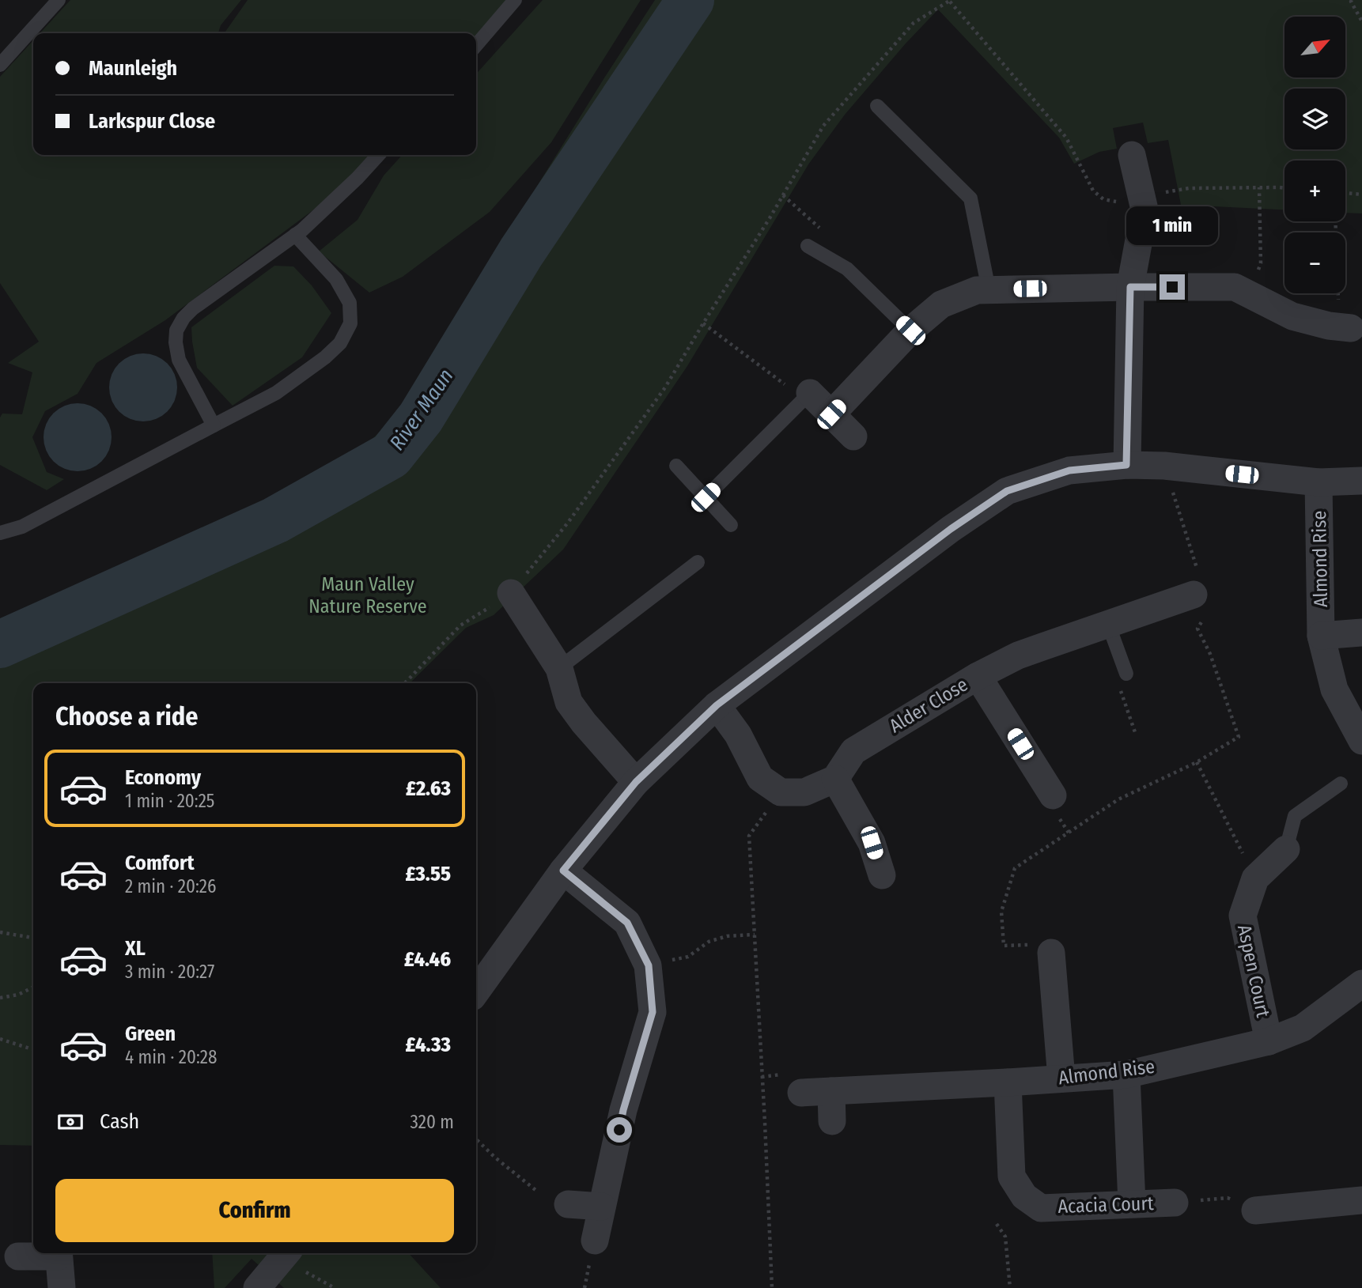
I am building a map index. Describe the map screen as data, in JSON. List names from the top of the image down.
{
  "streets": {
    "street": [
      "Almond Rise",
      "Alder Close",
      "Aspen Court",
      "Acacia Court"
    ]
  },
  "crossings": [
    ["Almond Rise", "Aspen Court"],
    ["Almond Rise", "Acacia Court"]
  ],
  "water": ["River Maun"],
  "parks": ["Maun Valley Nature Reserve"],
  "north": "top right",
  "page": {
    "map_buttons": ["+", "−"],
    "banner": ["Maunleigh", "Larkspur Close"],
    "bubble": "1 min",
    "heading": "Choose a ride",
    "list": [
      {
        "name": "Economy",
        "note": "1 min · 20:25",
        "value": "£2.63"
      },
      {
        "name": "Comfort",
        "note": "2 min · 20:26",
        "value": "£3.55"
      },
      {
        "name": "XL",
        "note": "3 min · 20:27",
        "value": "£4.46"
      },
      {
        "name": "Green",
        "note": "4 min · 20:28",
        "value": "£4.33"
      }
    ],
    "pay": ["Cash", "320 m"],
    "buttons": "Confirm"
  }
}
